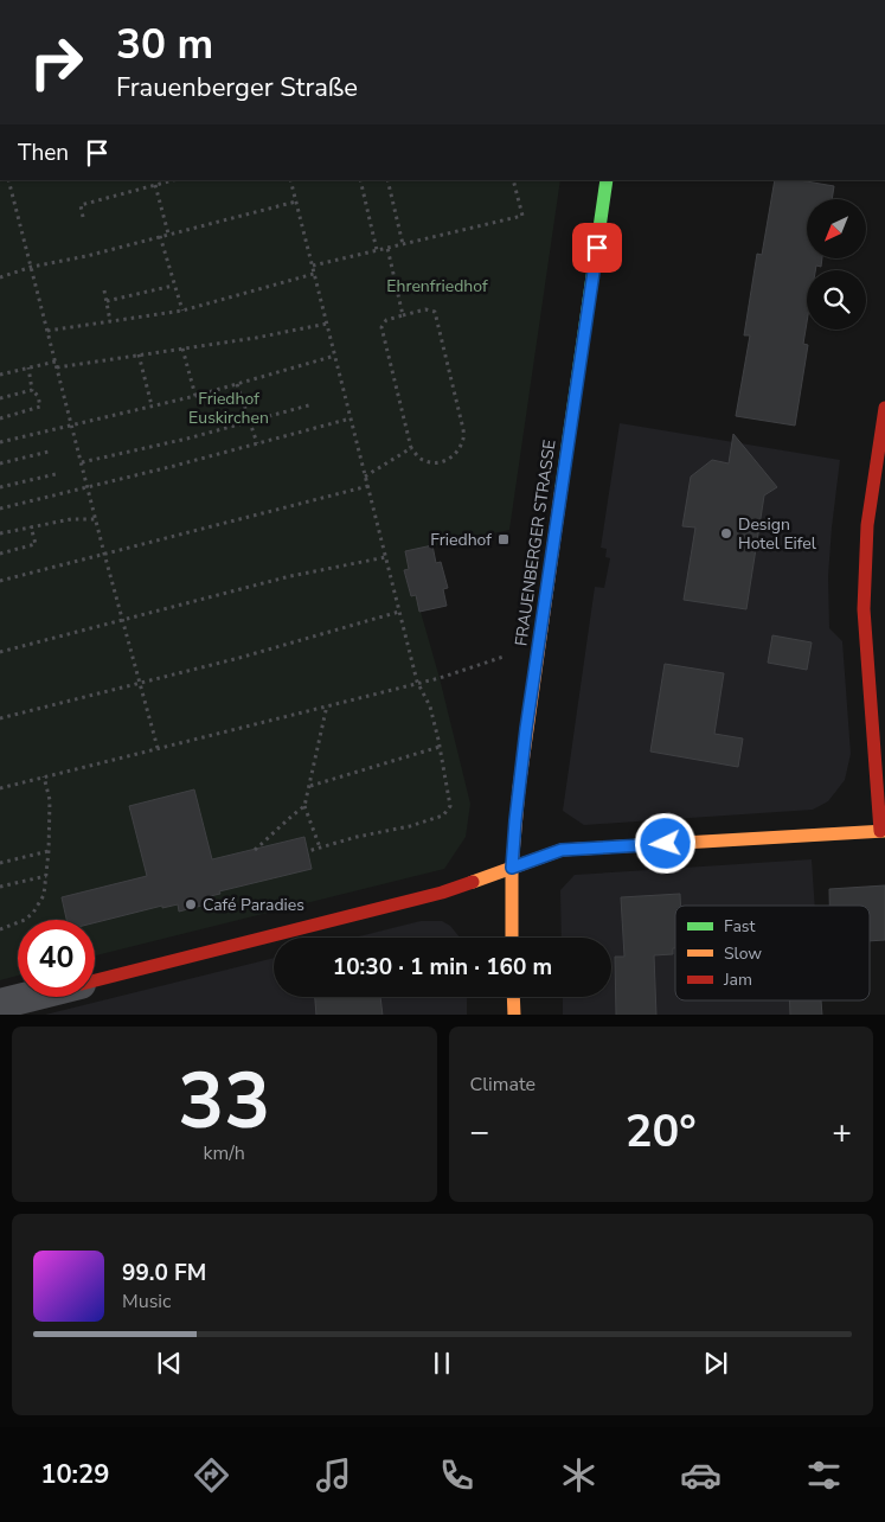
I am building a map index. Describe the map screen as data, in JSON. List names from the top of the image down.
{
  "streets": {
    "street": ["FRAUENBERGER STRASSE"]
  },
  "parks": ["Ehrenfriedhof", "Friedhof Euskirchen"],
  "places": {
    "other": ["Design Hotel Eifel", "Café Paradies"],
    "transit": ["Friedhof"]
  },
  "legend": ["Fast", "Slow", "Jam"],
  "north": "bottom left",
  "page": {
    "turn": ["30 m", "Frauenberger Straße"],
    "then": "Then",
    "limit": "40",
    "trip": "10:30 · 1 min · 160 m",
    "tile": [
      ["33", "km/h"],
      "Climate"
    ],
    "heat": ["−", "20°", "+"],
    "song": ["99.0 FM", "Music"],
    "tabs": "10:29"
  }
}
